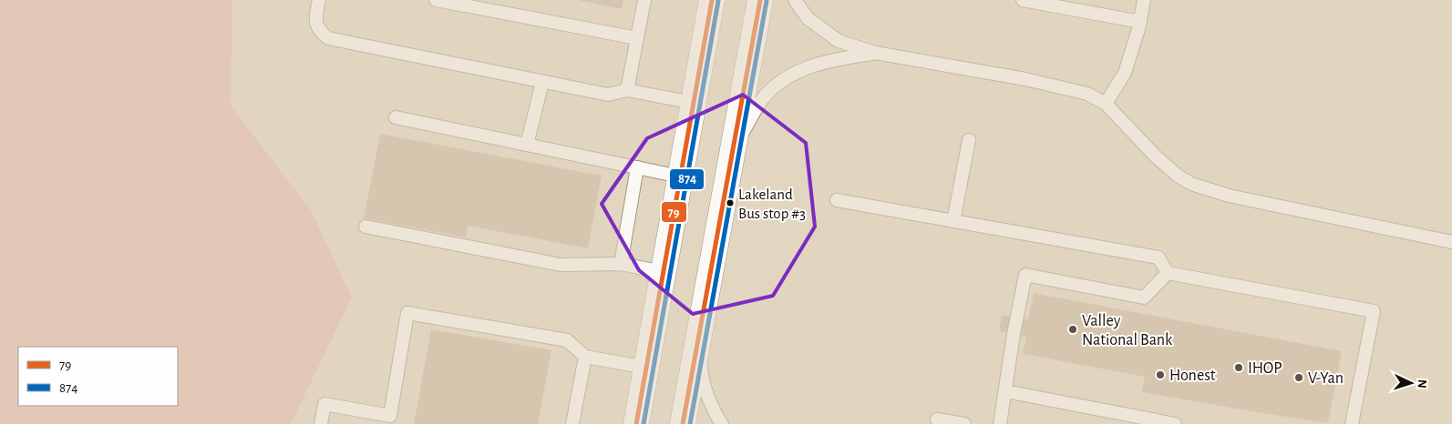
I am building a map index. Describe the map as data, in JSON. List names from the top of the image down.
{
  "places": [
    "Lakeland Bus stop #3",
    "Valley National Bank",
    "IHOP",
    "Honest",
    "V-Yan"
  ],
  "lines": ["transit line 79", "transit line 874"],
  "legend": ["79", "874"],
  "north": "right"
}
